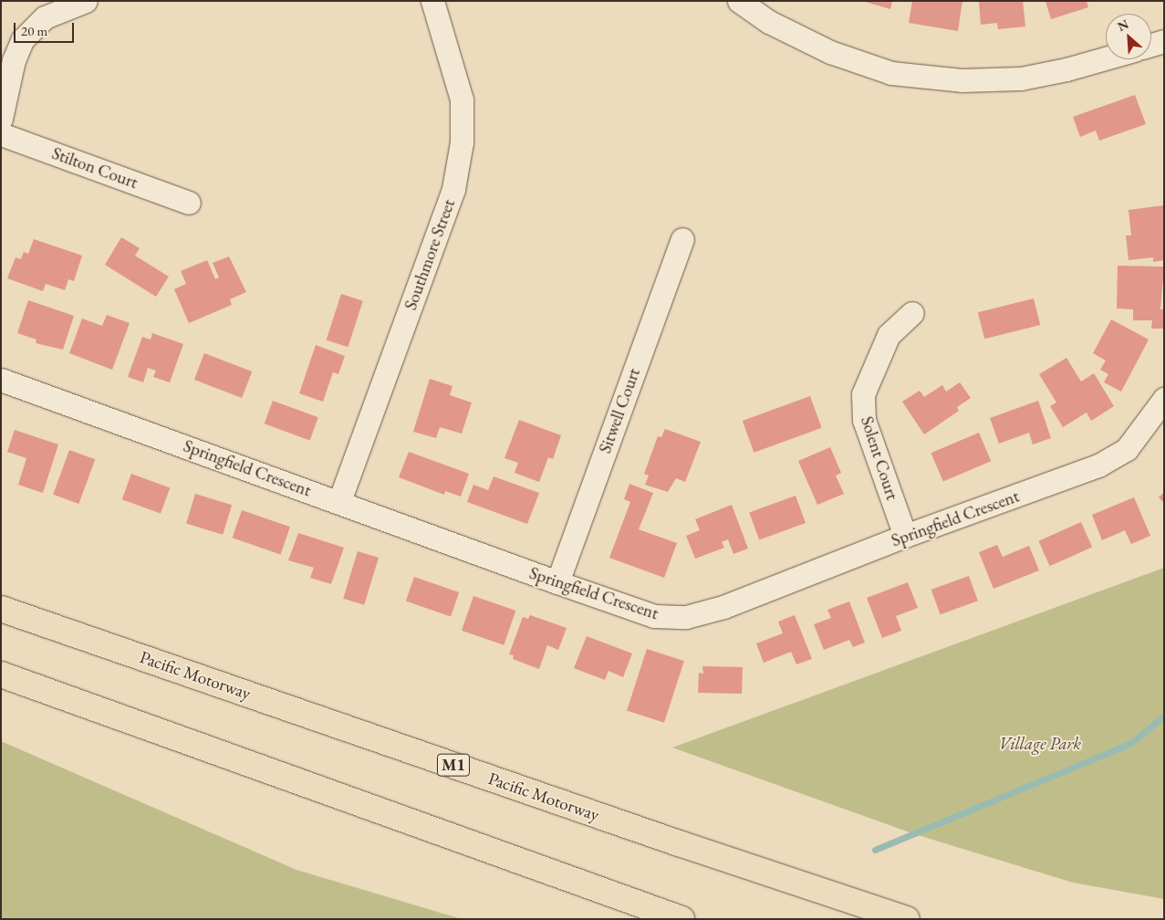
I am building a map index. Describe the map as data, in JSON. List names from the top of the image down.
{
  "streets": {
    "highway": ["Pacific Motorway", "M1"],
    "street": [
      "Stilton Court",
      "Southmore Street",
      "Sitwell Court",
      "Solent Court",
      "Springfield Crescent"
    ]
  },
  "crossings": [
    ["Southmore Street", "Springfield Crescent"],
    ["Sitwell Court", "Springfield Crescent"],
    ["Solent Court", "Springfield Crescent"]
  ],
  "parks": ["Village Park"],
  "scale_bar": "20 m",
  "north": "top left"
}
